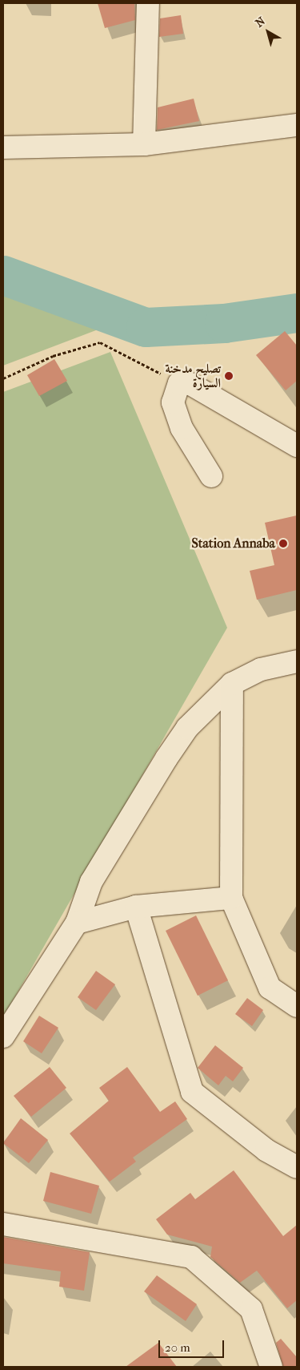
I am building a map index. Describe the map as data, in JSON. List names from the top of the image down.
{
  "places": ["تصليح مدخنة السيارة", "Station Annaba"],
  "scale_bar": "20 m",
  "north": "top left"
}
